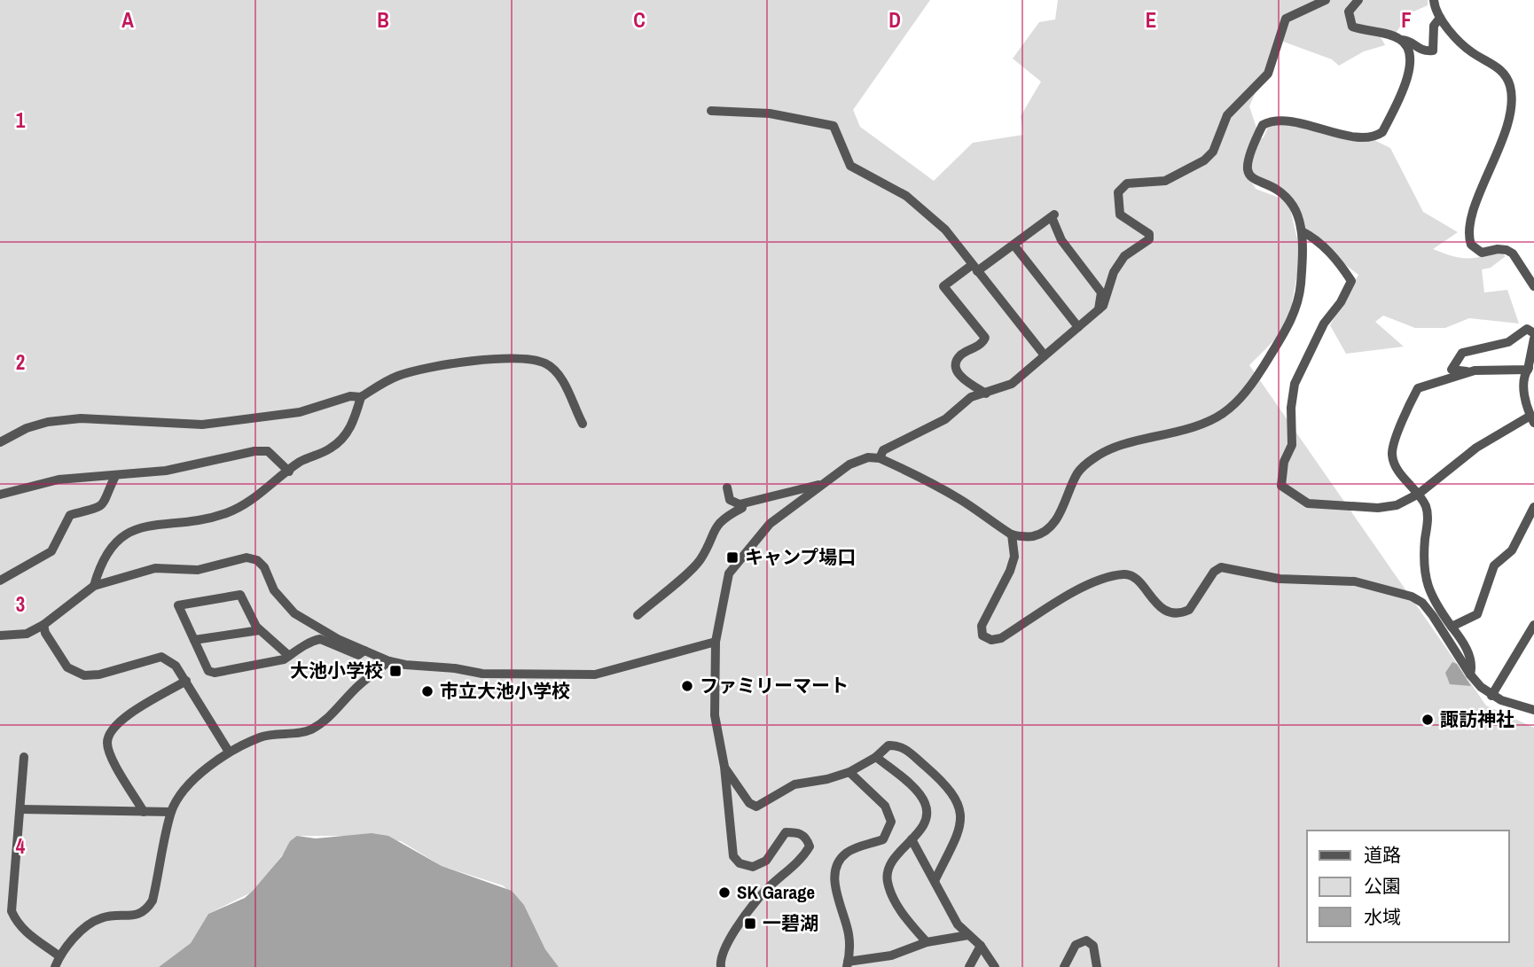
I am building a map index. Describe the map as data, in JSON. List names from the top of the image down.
{
  "places": {
    "transit": ["キャンプ場口", "大池小学校", "一碧湖"],
    "other": [
      "ファミリーマート",
      "市立大池小学校",
      "諏訪神社",
      "SK Garage"
    ]
  },
  "legend": ["道路", "公園", "水域"],
  "grid": {
    "columns": [
      "A",
      "B",
      "C",
      "D",
      "E",
      "F"
    ],
    "rows": [
      "1",
      "2",
      "3",
      "4"
    ]
  }
}
